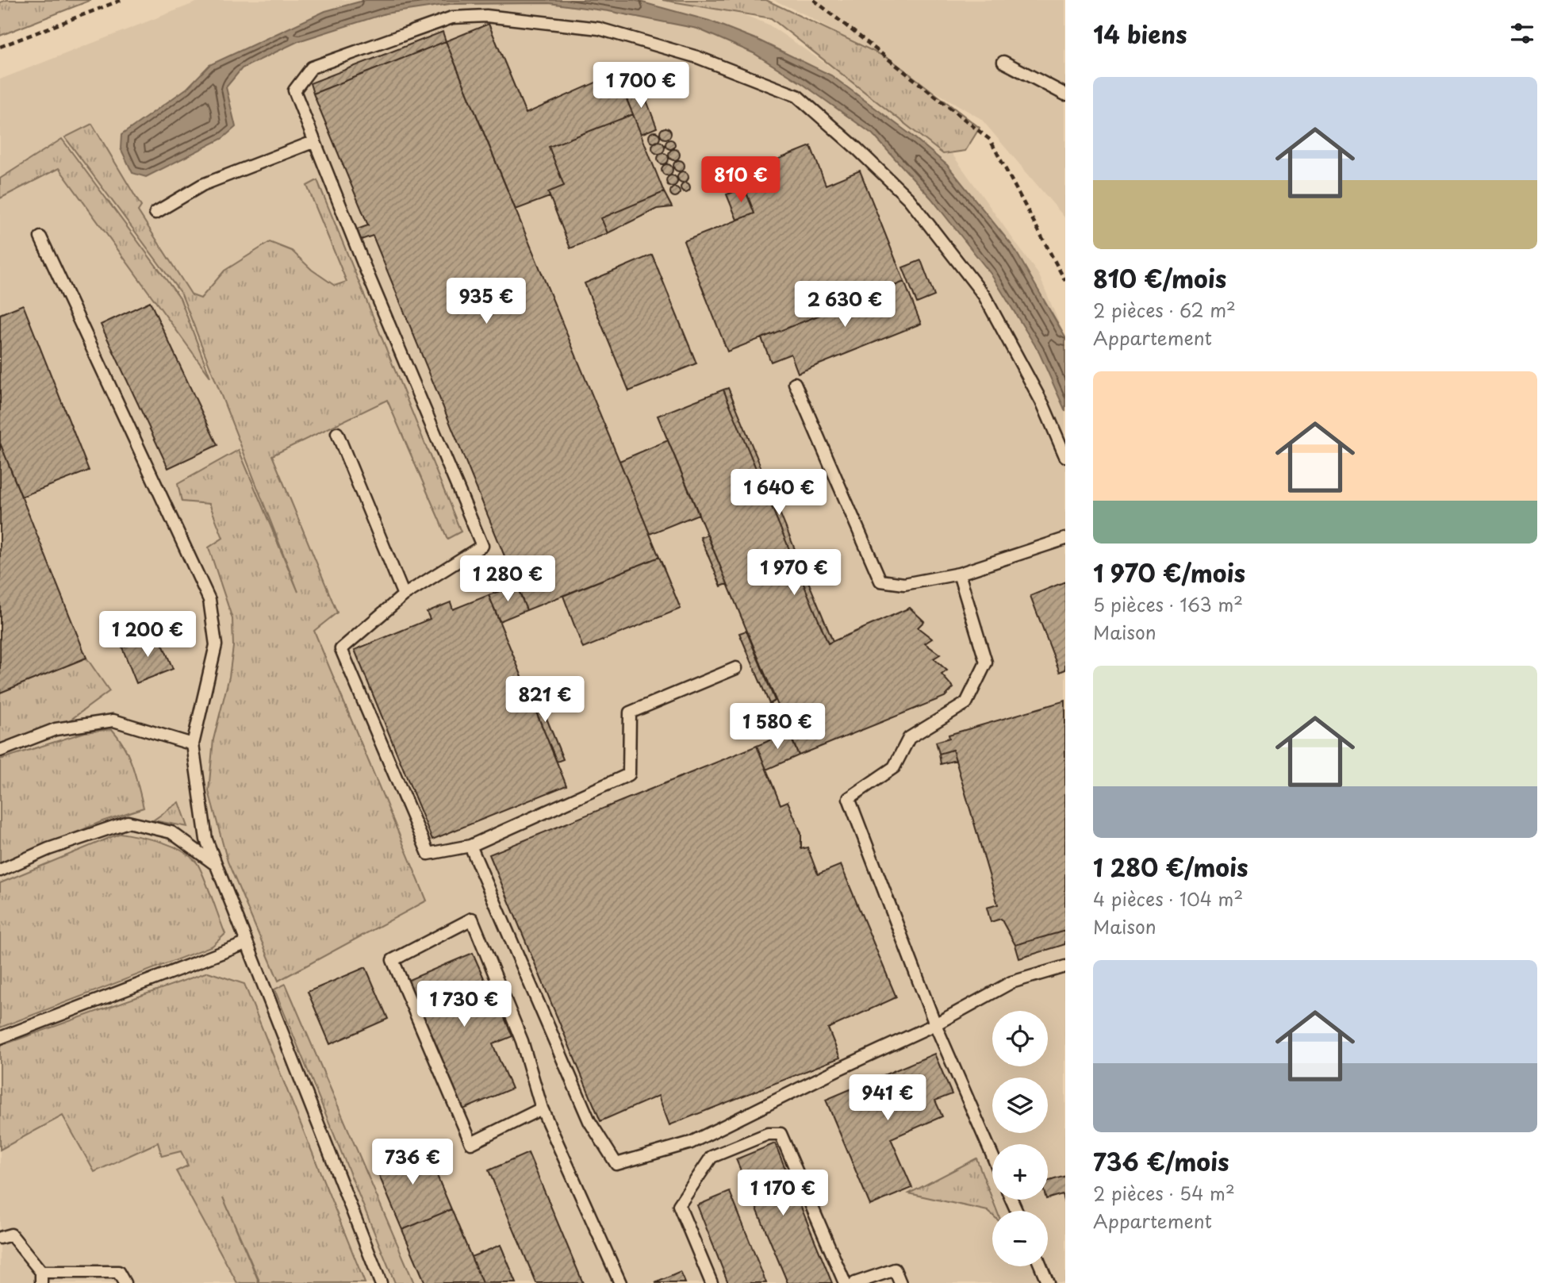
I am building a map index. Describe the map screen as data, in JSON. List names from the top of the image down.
{
  "page": {
    "heading": "14 biens",
    "price": [
      "1 700 €",
      "810 €",
      "935 €",
      "2 630 €",
      "1 640 €",
      "1 970 €",
      "1 280 €",
      "1 200 €",
      "821 €",
      "1 580 €",
      "1 730 €",
      "941 €",
      "736 €",
      "1 170 €"
    ],
    "list": [
      {
        "name": "810 €/mois",
        "note": "2 pièces · 62 m² · Appartement"
      },
      {
        "name": "1 970 €/mois",
        "note": "5 pièces · 163 m² · Maison"
      },
      {
        "name": "1 280 €/mois",
        "note": "4 pièces · 104 m² · Maison"
      },
      {
        "name": "736 €/mois",
        "note": "2 pièces · 54 m² · Appartement"
      }
    ],
    "map_buttons": ["+", "−"]
  }
}
